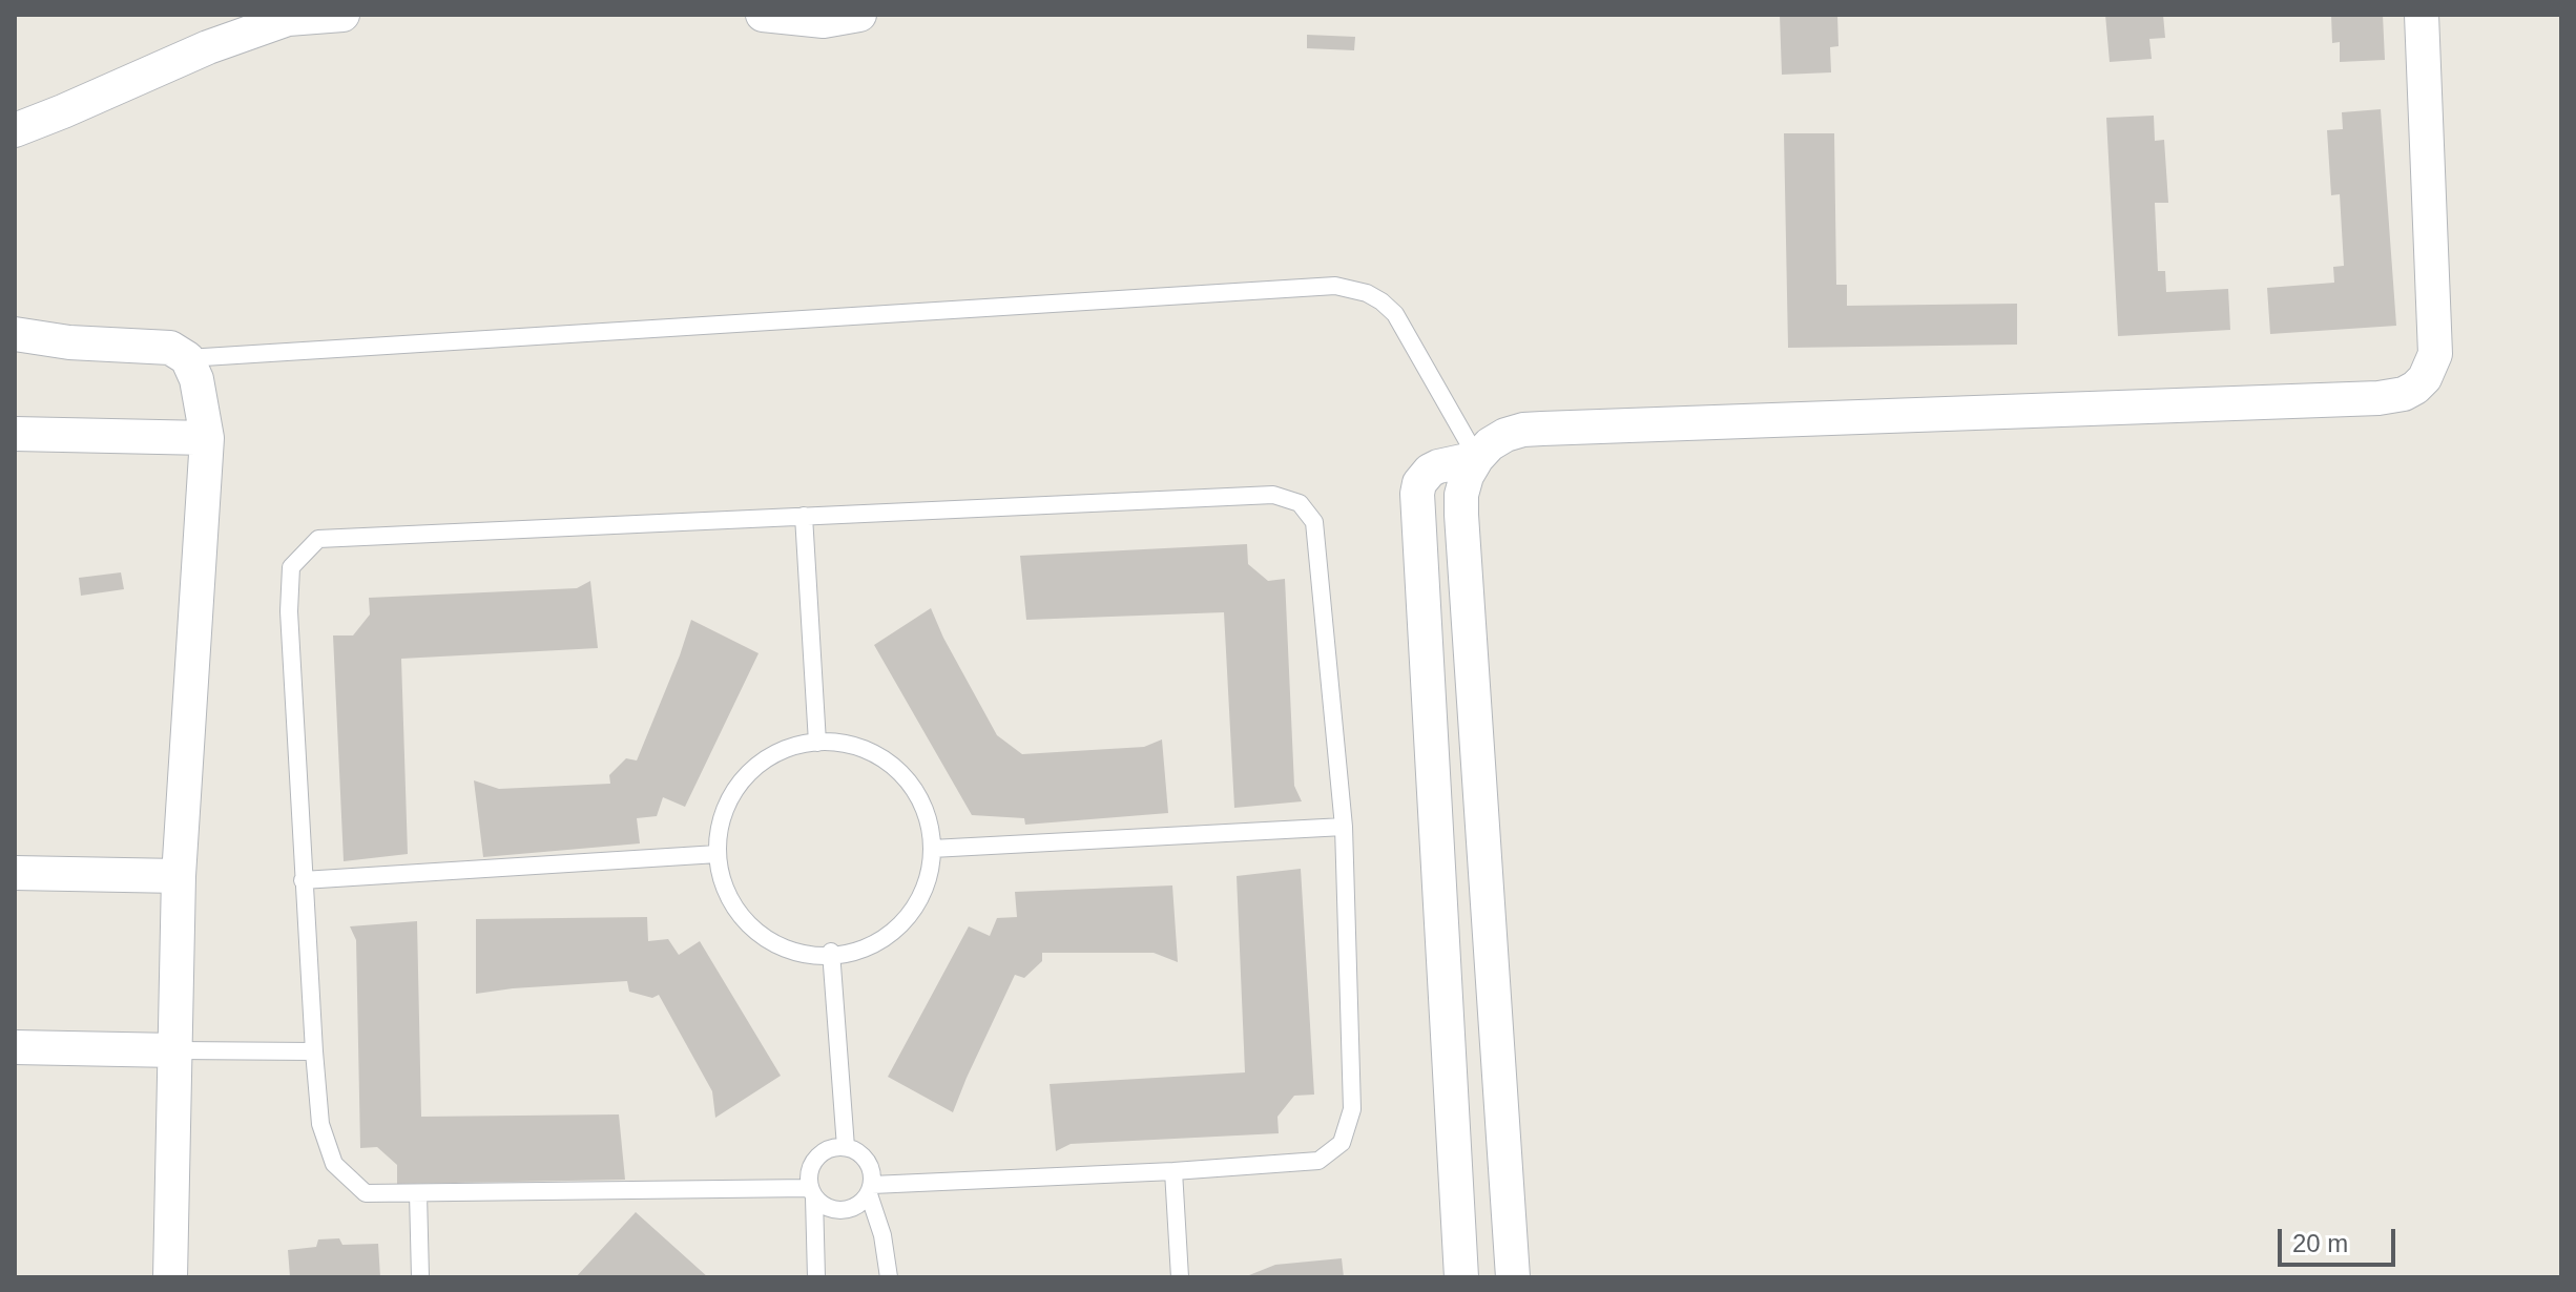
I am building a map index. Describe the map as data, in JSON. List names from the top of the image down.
{
  "scale_bar": "20 m"
}
